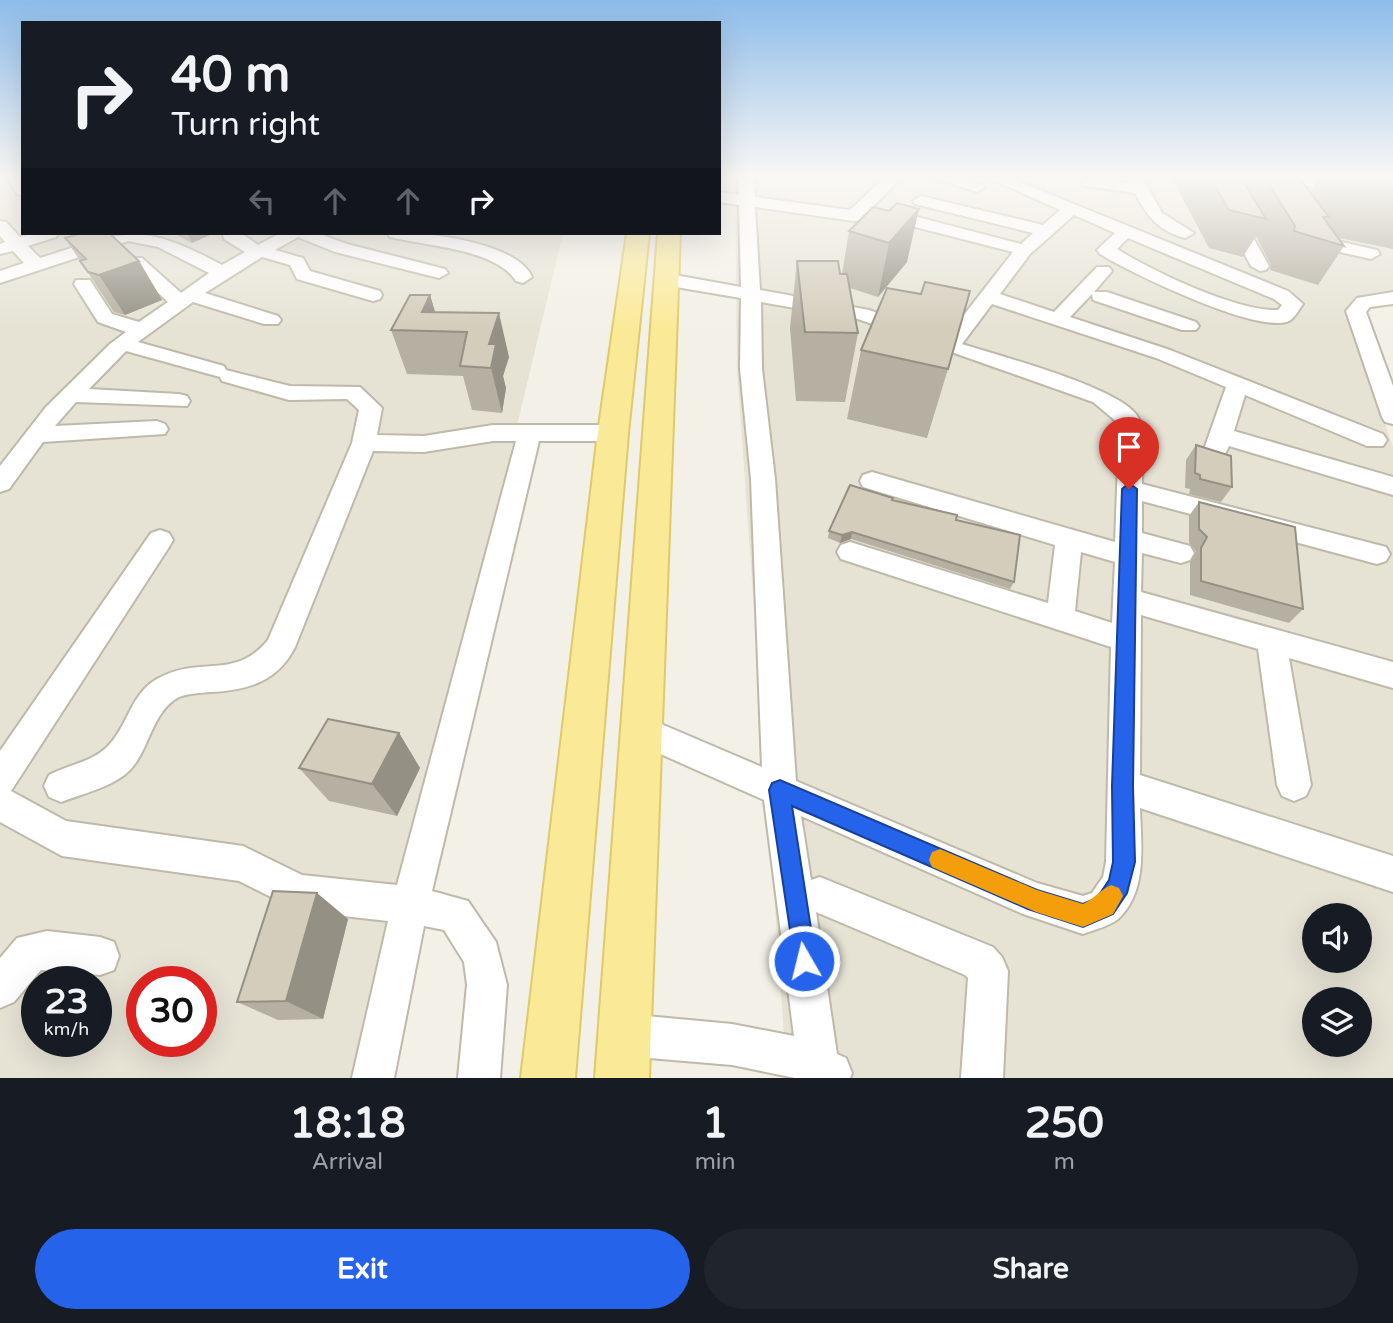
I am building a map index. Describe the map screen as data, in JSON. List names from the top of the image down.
{
  "page": {
    "turn": ["40 m", "Turn right"],
    "speed": "23 km/h",
    "limit": "30",
    "eta": [
      "18:18",
      "Arrival",
      "1",
      "min",
      "250",
      "m"
    ],
    "buttons": ["Exit", "Share"]
  }
}
